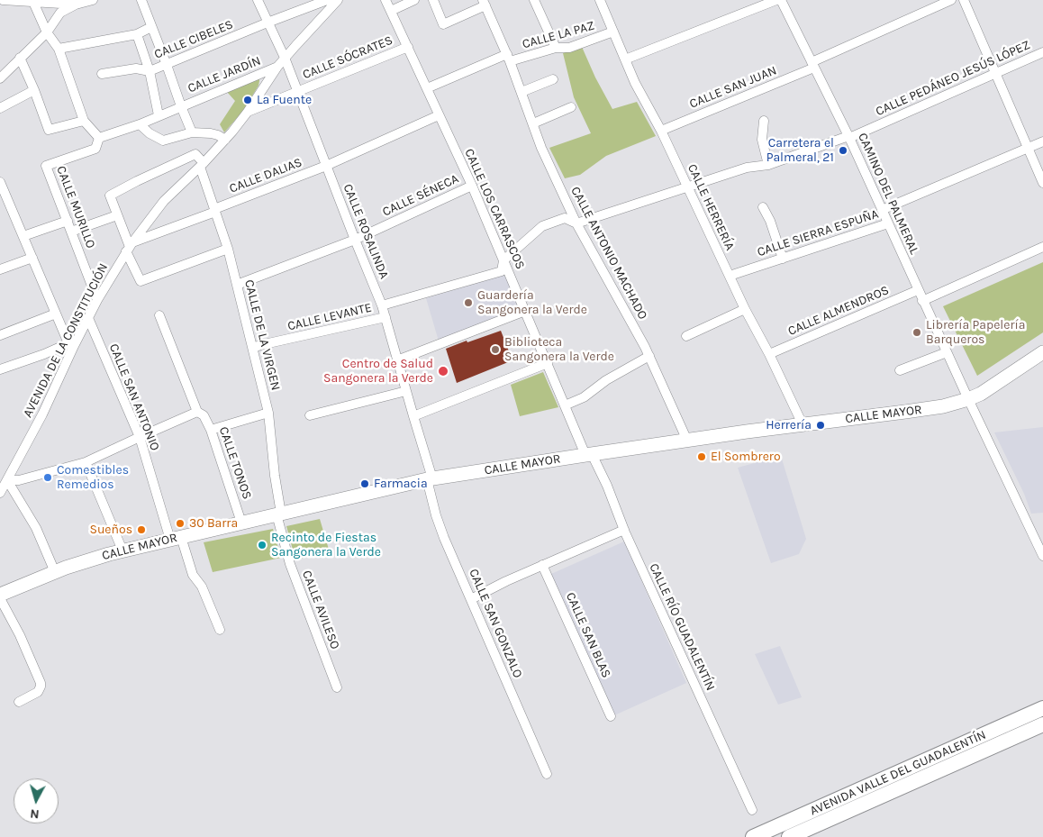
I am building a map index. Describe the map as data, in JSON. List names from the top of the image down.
{
  "streets": {
    "main road": ["AVENIDA VALLE DEL GUADALENTÍN"],
    "street": [
      "CALLE LA PAZ",
      "CALLE CIBELES",
      "CALLE SÓCRATES",
      "CALLE JARDÍN",
      "CALLE PEDÁNEO JESÚS LÓPEZ",
      "CALLE SAN JUAN",
      "CALLE DALIAS",
      "CAMINO DEL PALMERAL",
      "CALLE SÉNECA",
      "CALLE MURILLO",
      "CALLE HERRERÍA",
      "CALLE LOS CARRASCOS",
      "CALLE ROSALINDA",
      "CALLE SIERRA ESPUÑA",
      "CALLE ANTONIO MACHADO",
      "CALLE ALMENDROS",
      "CALLE LEVANTE",
      "CALLE DE LA VIRGEN",
      "AVENIDA DE LA CONSTITUCIÓN",
      "CALLE SAN ANTONIO",
      "CALLE MAYOR",
      "CALLE TONOS",
      "CALLE AVILESO",
      "CALLE SAN GONZALO",
      "CALLE RÍO GUADALENTÍN",
      "CALLE SAN BLAS"
    ]
  },
  "crossings": [
    ["CALLE LA PAZ", "CALLE HERRERÍA"],
    ["CALLE LA PAZ", "CALLE LOS CARRASCOS"],
    ["CALLE LA PAZ", "CALLE ANTONIO MACHADO"],
    ["CALLE CIBELES", "CALLE ROSALINDA"],
    ["CALLE SÓCRATES", "CALLE LOS CARRASCOS"],
    ["CALLE SÓCRATES", "CALLE ROSALINDA"],
    ["CALLE SÓCRATES", "AVENIDA DE LA CONSTITUCIÓN"],
    ["CALLE JARDÍN", "CALLE MURILLO"],
    ["CALLE JARDÍN", "AVENIDA DE LA CONSTITUCIÓN"],
    ["CALLE PEDÁNEO JESÚS LÓPEZ", "CAMINO DEL PALMERAL"],
    ["CALLE PEDÁNEO JESÚS LÓPEZ", "CALLE HERRERÍA"],
    ["CALLE PEDÁNEO JESÚS LÓPEZ", "CALLE ANTONIO MACHADO"],
    ["CALLE SAN JUAN", "CAMINO DEL PALMERAL"],
    ["CALLE SAN JUAN", "CALLE HERRERÍA"],
    ["CALLE DALIAS", "CALLE LOS CARRASCOS"],
    ["CALLE DALIAS", "CALLE ROSALINDA"],
    ["CALLE DALIAS", "CALLE DE LA VIRGEN"],
    ["CALLE DALIAS", "AVENIDA DE LA CONSTITUCIÓN"],
    ["CAMINO DEL PALMERAL", "CALLE SIERRA ESPUÑA"],
    ["CAMINO DEL PALMERAL", "CALLE ALMENDROS"],
    ["CAMINO DEL PALMERAL", "CALLE MAYOR"],
    ["CALLE SÉNECA", "CALLE LOS CARRASCOS"],
    ["CALLE SÉNECA", "CALLE ROSALINDA"],
    ["CALLE SÉNECA", "CALLE DE LA VIRGEN"],
    ["CALLE MURILLO", "AVENIDA DE LA CONSTITUCIÓN"],
    ["CALLE HERRERÍA", "CALLE SIERRA ESPUÑA"],
    ["CALLE HERRERÍA", "CALLE ALMENDROS"],
    ["CALLE HERRERÍA", "CALLE MAYOR"],
    ["CALLE LOS CARRASCOS", "CALLE MAYOR"],
    ["CALLE LOS CARRASCOS", "CALLE RÍO GUADALENTÍN"],
    ["CALLE ROSALINDA", "CALLE LEVANTE"],
    ["CALLE ROSALINDA", "AVENIDA DE LA CONSTITUCIÓN"],
    ["CALLE ROSALINDA", "CALLE MAYOR"],
    ["CALLE ROSALINDA", "CALLE SAN GONZALO"],
    ["CALLE ANTONIO MACHADO", "CALLE MAYOR"],
    ["CALLE LEVANTE", "CALLE DE LA VIRGEN"],
    ["CALLE DE LA VIRGEN", "AVENIDA DE LA CONSTITUCIÓN"],
    ["CALLE DE LA VIRGEN", "CALLE MAYOR"],
    ["CALLE DE LA VIRGEN", "CALLE AVILESO"],
    ["AVENIDA DE LA CONSTITUCIÓN", "CALLE SAN ANTONIO"],
    ["CALLE SAN ANTONIO", "CALLE MAYOR"],
    ["CALLE MAYOR", "CALLE TONOS"],
    ["CALLE MAYOR", "CALLE AVILESO"],
    ["CALLE MAYOR", "CALLE SAN GONZALO"],
    ["CALLE MAYOR", "CALLE RÍO GUADALENTÍN"]
  ],
  "places": [
    "La Fuente",
    "Carretera el Palmeral, 21",
    "Guardería Sangonera la Verde",
    "Librería Papelería Barqueros",
    "Biblioteca Sangonera la Verde",
    "Centro de Salud Sangonera la Verde",
    "Herrería",
    "El Sombrero",
    "Comestibles Remedios",
    "Farmacia",
    "30 Barra",
    "Sueños",
    "Recinto de Fiestas Sangonera la Verde"
  ],
  "north": "bottom"
}
